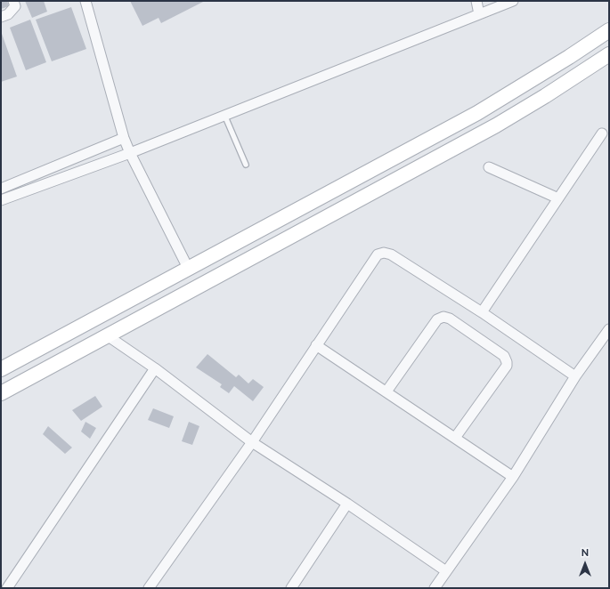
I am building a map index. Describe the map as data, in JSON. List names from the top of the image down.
{
  "north": "top"
}
